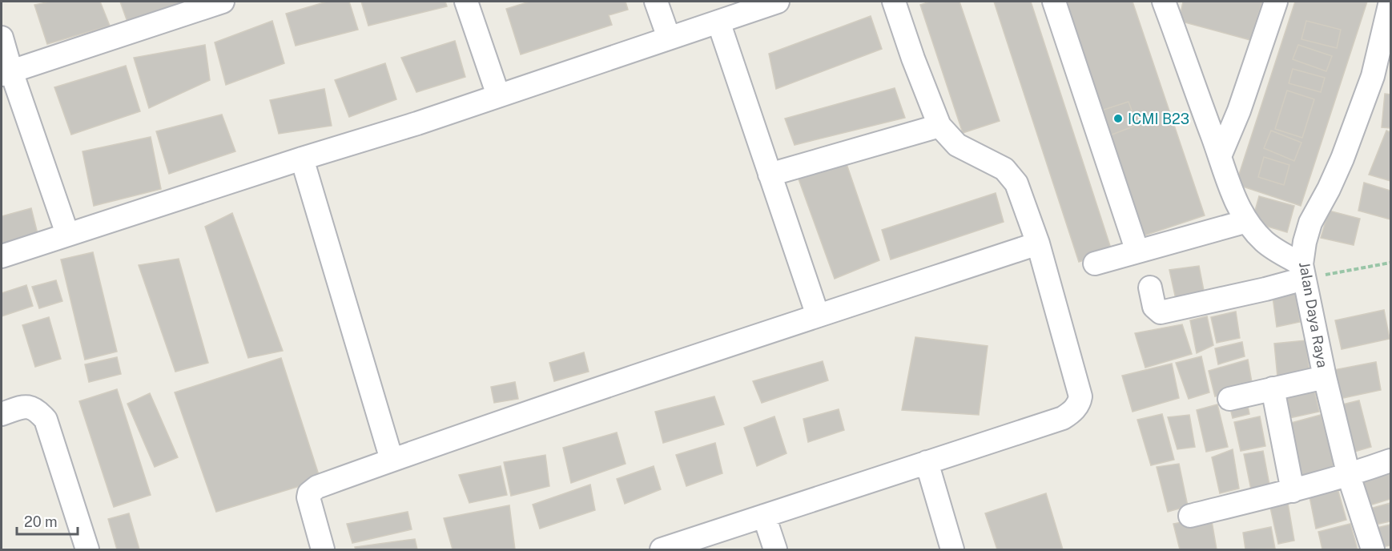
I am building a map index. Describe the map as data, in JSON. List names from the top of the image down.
{
  "streets": {
    "street": ["Jalan Daya Raya"]
  },
  "places": ["ICMI B23"],
  "scale_bar": "20 m"
}
